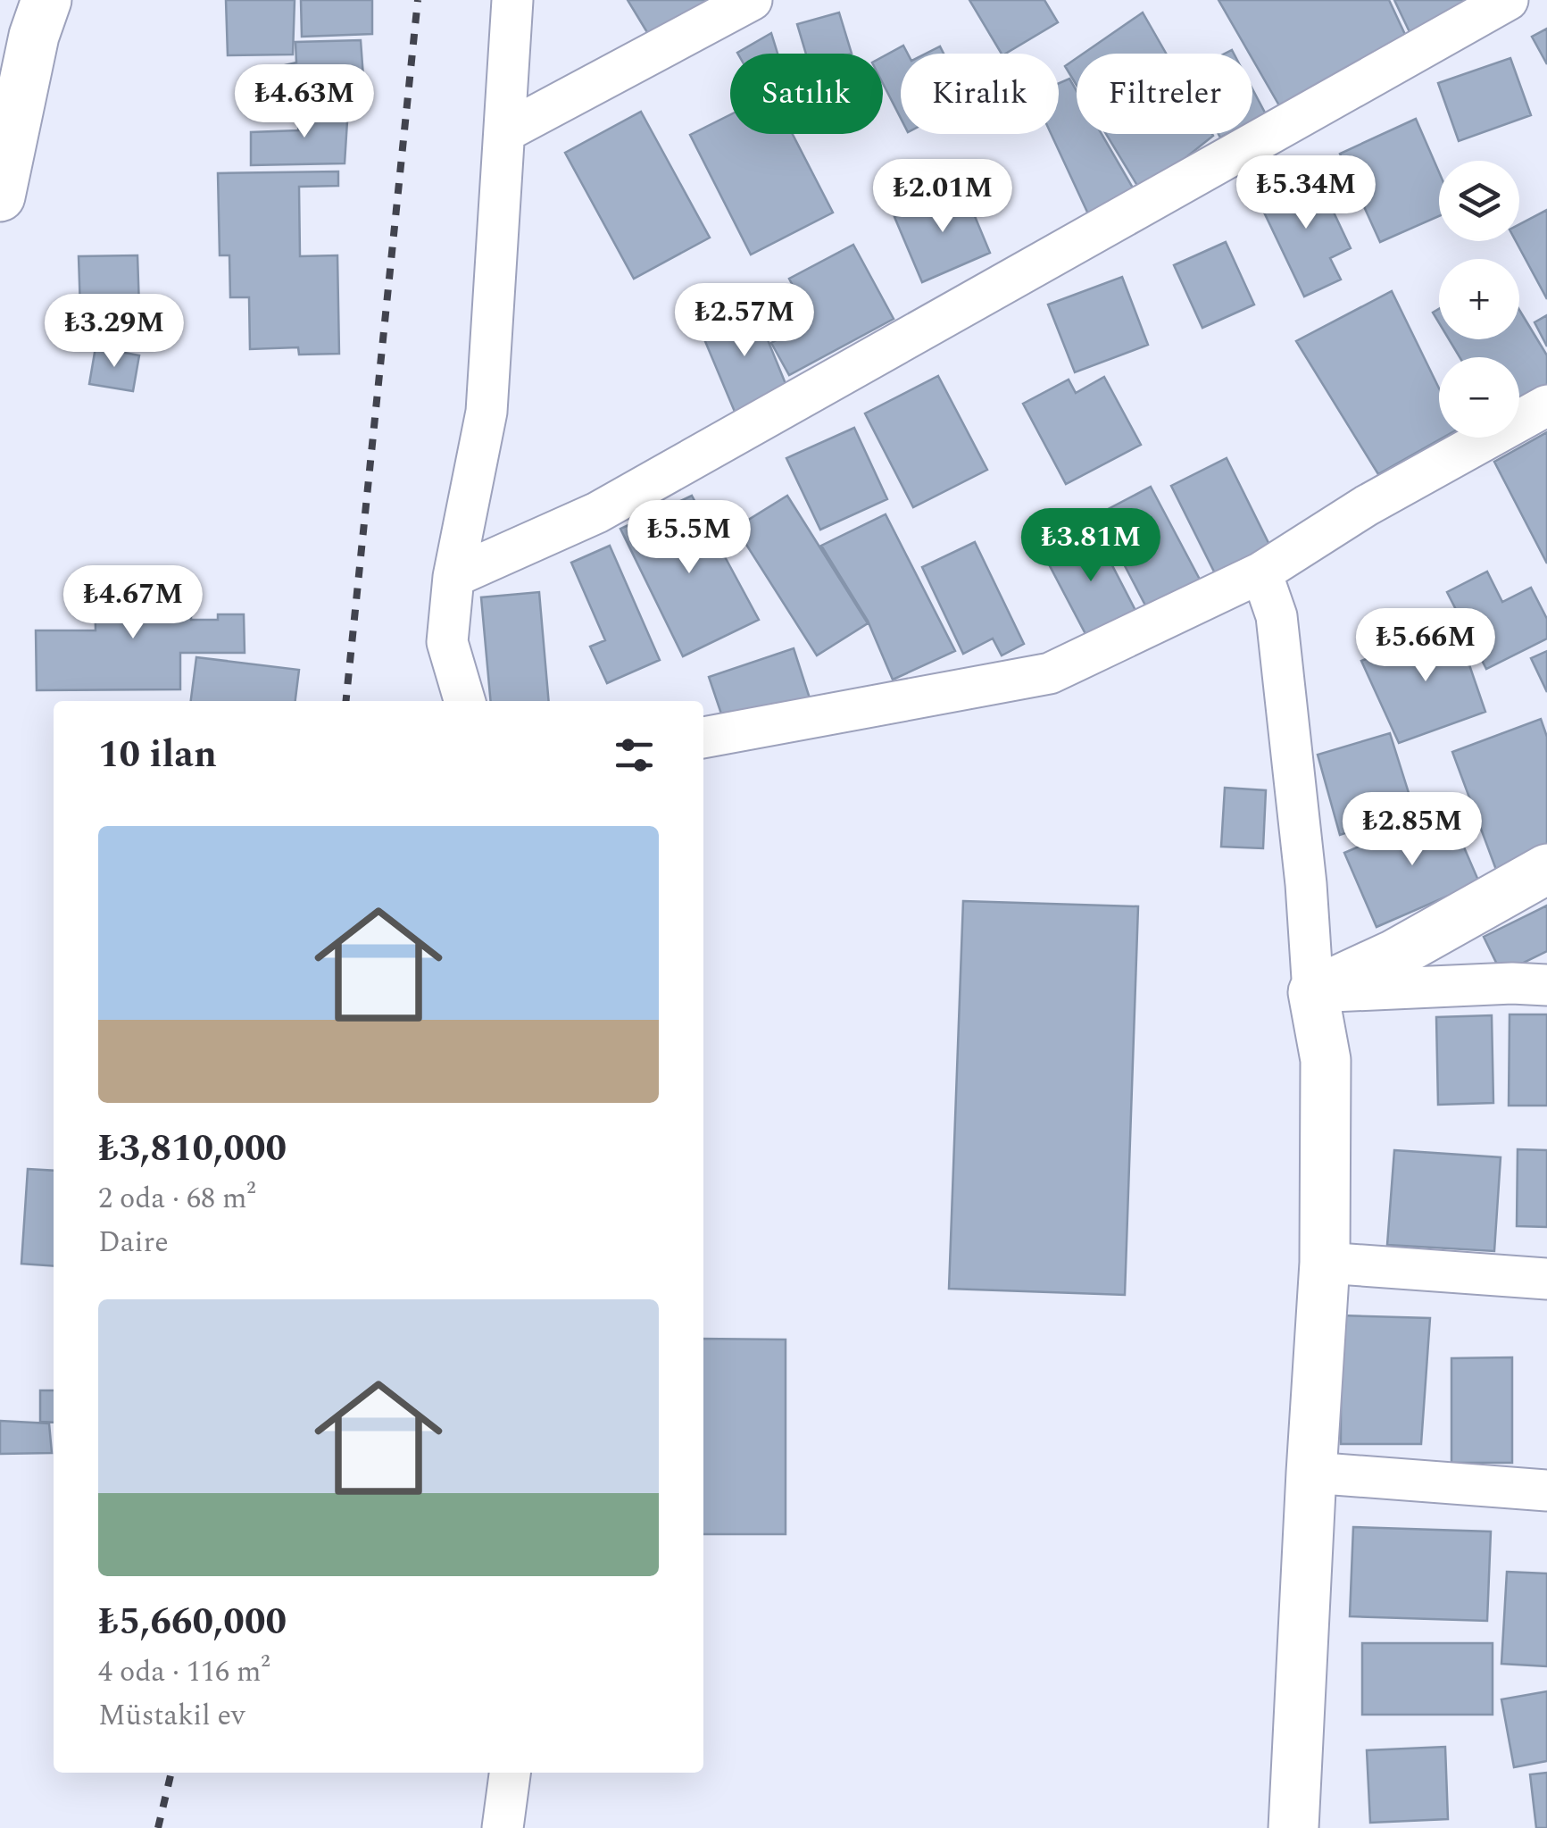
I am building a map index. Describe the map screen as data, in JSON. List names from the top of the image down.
{
  "page": {
    "chip": ["Satılık", "Kiralık", "Filtreler"],
    "price": [
      "₺4.63M",
      "₺5.34M",
      "₺2.01M",
      "₺2.57M",
      "₺3.29M",
      "₺5.5M",
      "₺3.81M",
      "₺4.67M",
      "₺5.66M",
      "₺2.85M"
    ],
    "map_buttons": ["+", "−"],
    "heading": "10 ilan",
    "list": [
      {
        "name": "₺3,810,000",
        "note": "2 oda · 68 m² · Daire"
      },
      {
        "name": "₺5,660,000",
        "note": "4 oda · 116 m² · Müstakil ev"
      }
    ]
  }
}
